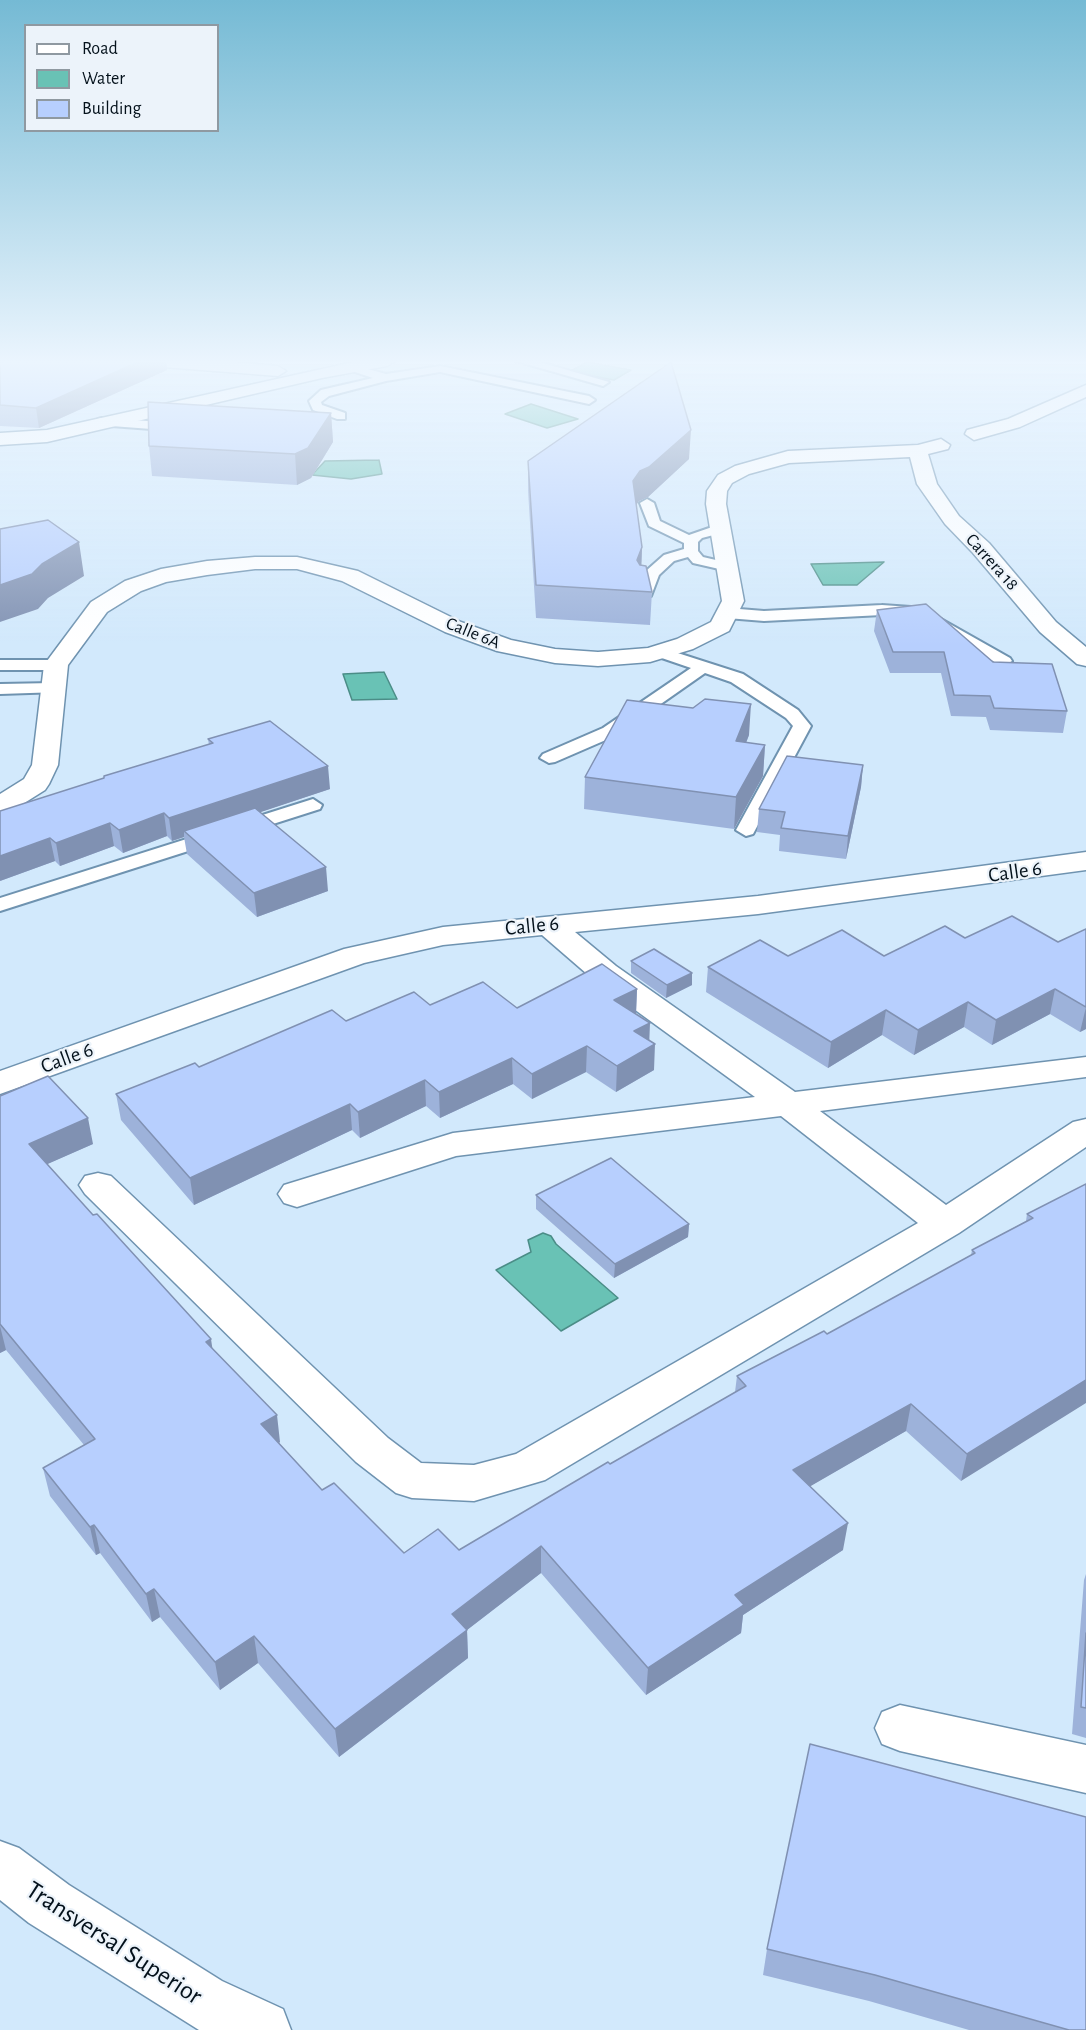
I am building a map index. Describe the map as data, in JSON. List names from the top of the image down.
{
  "streets": {
    "street": [
      "Carrera 18",
      "Calle 6A",
      "Calle 6",
      "Transversal Superior"
    ]
  },
  "legend": ["Road", "Water", "Building"]
}
